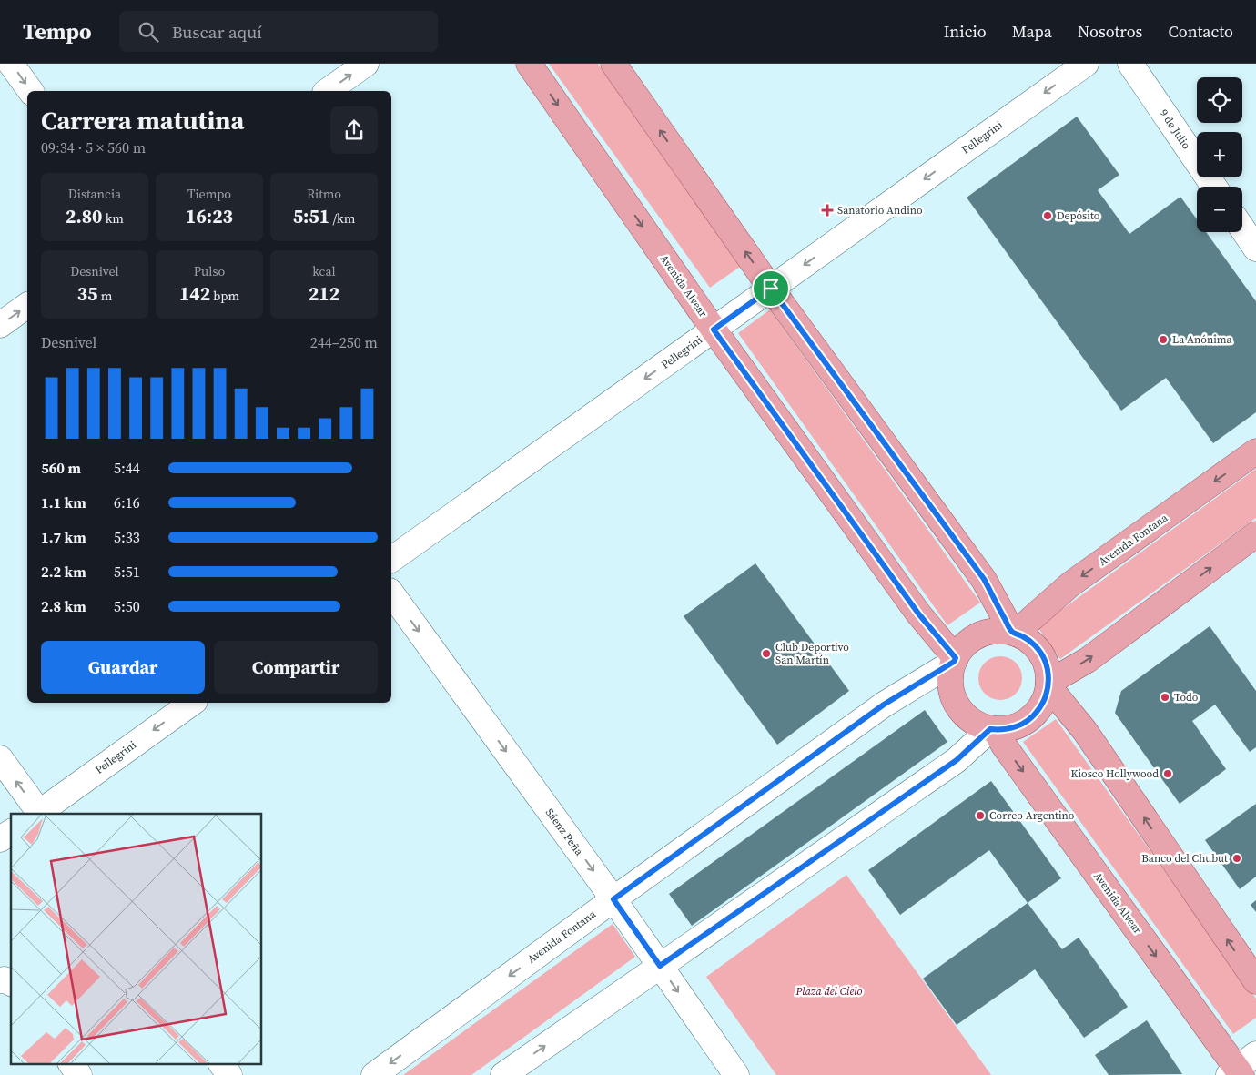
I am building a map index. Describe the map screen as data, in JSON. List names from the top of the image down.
{
  "streets": {
    "main road": ["Avenida Alvear", "Avenida Fontana"],
    "street": ["9 de Julio", "Pellegrini", "Sáenz Peña"]
  },
  "crossings": [
    ["Pellegrini", "Avenida Alvear"],
    ["Avenida Alvear", "Avenida Fontana"],
    ["Avenida Fontana", "Sáenz Peña"]
  ],
  "one_way": ["Pellegrini", "Sáenz Peña"],
  "parks": ["Plaza del Cielo"],
  "places": {
    "health": ["Sanatorio Andino"],
    "other": [
      "Depósito",
      "La Anónima",
      "Club Deportivo San Martín",
      "Todo",
      "Kiosco Hollywood",
      "Correo Argentino",
      "Banco del Chubut"
    ]
  },
  "page": {
    "header": "Tempo",
    "search": "Buscar aquí",
    "nav": [
      "Inicio",
      "Mapa",
      "Nosotros",
      "Contacto"
    ],
    "map_buttons": ["+", "−"],
    "heading": ["Carrera matutina", "09:34 · 5 × 560 m"],
    "stats": [
      ["Distancia", "2.80 km"],
      ["Tiempo", "16:23"],
      ["Ritmo", "5:51 /km"],
      ["Desnivel", "35 m"],
      ["Pulso", "142 bpm"],
      ["kcal", "212"]
    ],
    "chart": ["Desnivel", "244–250 m"],
    "list": [
      {
        "name": "560 m",
        "note": "5:44"
      },
      {
        "name": "1.1 km",
        "note": "6:16"
      },
      {
        "name": "1.7 km",
        "note": "5:33"
      },
      {
        "name": "2.2 km",
        "note": "5:51"
      },
      {
        "name": "2.8 km",
        "note": "5:50"
      }
    ],
    "buttons": ["Guardar", "Compartir"]
  }
}
